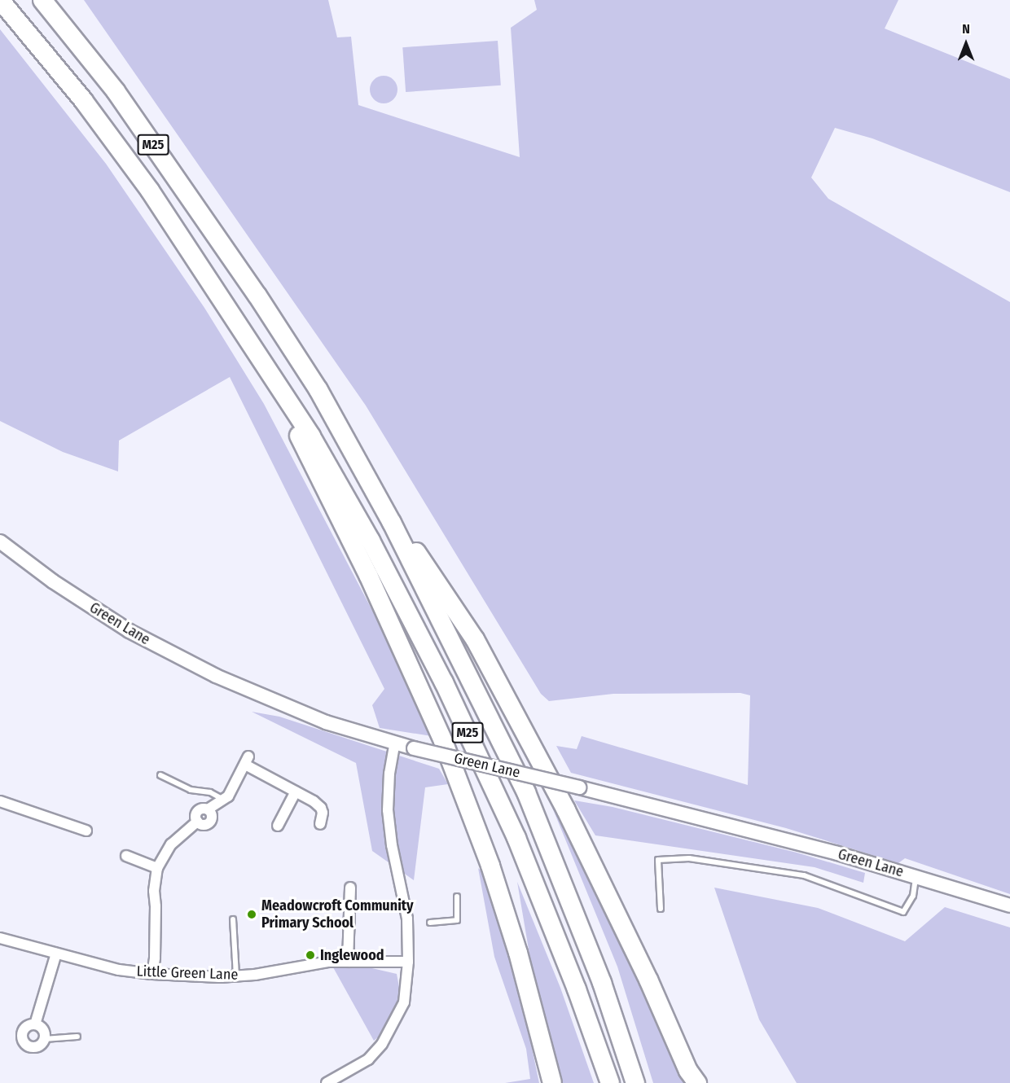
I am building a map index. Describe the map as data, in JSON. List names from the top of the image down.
{
  "streets": {
    "highway": ["M25"],
    "street": ["Green Lane", "Little Green Lane"]
  },
  "places": ["Meadowcroft Community Primary School", "Inglewood"],
  "north": "top"
}
